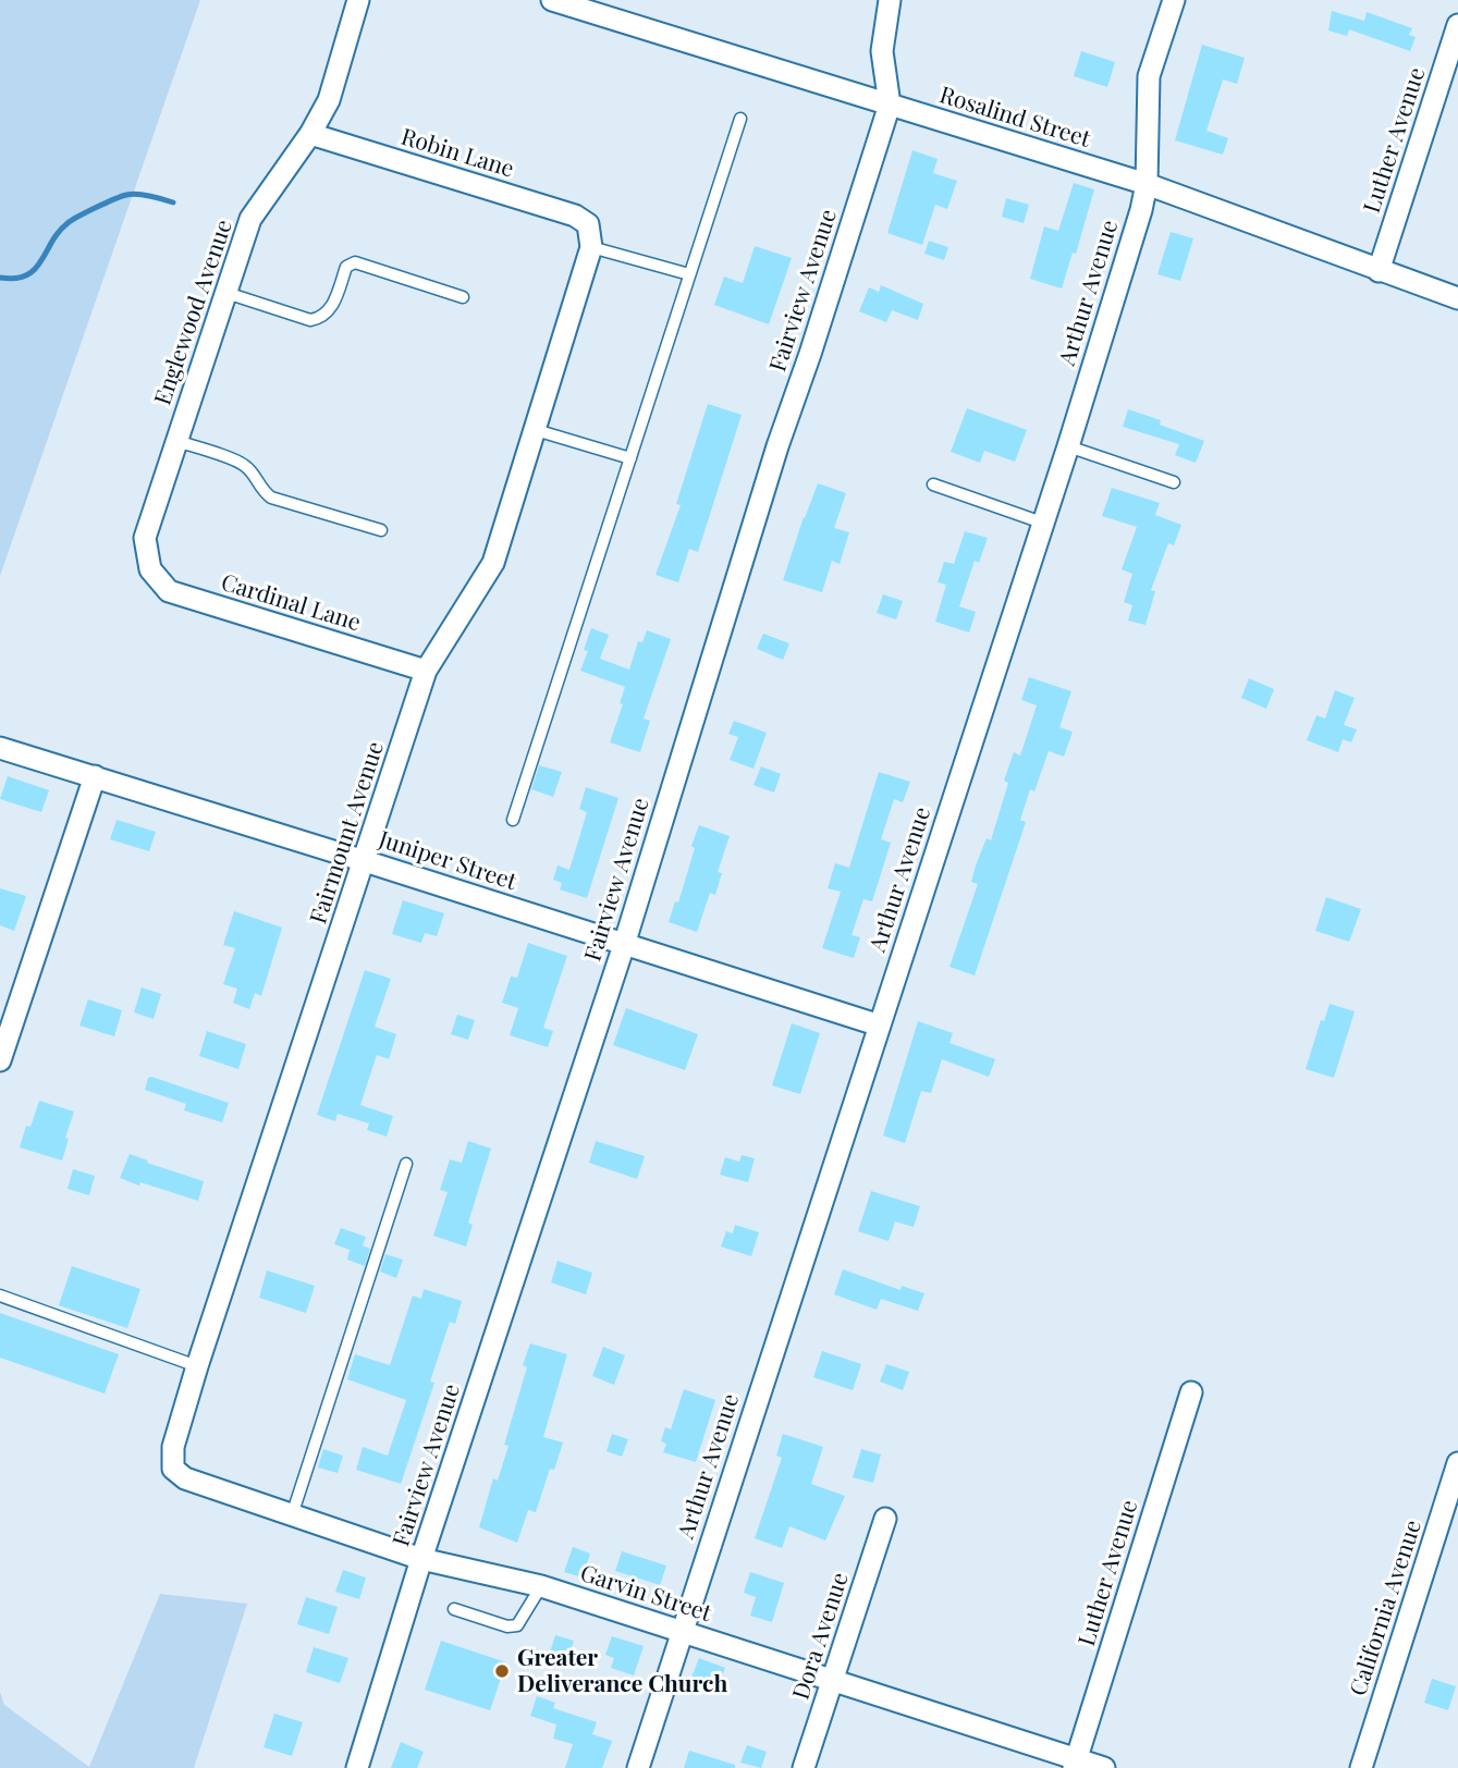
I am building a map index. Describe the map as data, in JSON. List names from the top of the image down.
{
  "streets": {
    "street": [
      "Rosalind Street",
      "Luther Avenue",
      "Robin Lane",
      "Fairview Avenue",
      "Arthur Avenue",
      "Englewood Avenue",
      "Cardinal Lane",
      "Fairmount Avenue",
      "Juniper Street",
      "Garvin Street",
      "California Avenue",
      "Dora Avenue"
    ]
  },
  "crossings": [
    ["Rosalind Street", "Luther Avenue"],
    ["Rosalind Street", "Fairview Avenue"],
    ["Rosalind Street", "Arthur Avenue"],
    ["Luther Avenue", "Garvin Street"],
    ["Robin Lane", "Englewood Avenue"],
    ["Robin Lane", "Fairmount Avenue"],
    ["Fairview Avenue", "Juniper Street"],
    ["Fairview Avenue", "Garvin Street"],
    ["Arthur Avenue", "Juniper Street"],
    ["Arthur Avenue", "Garvin Street"],
    ["Englewood Avenue", "Cardinal Lane"],
    ["Cardinal Lane", "Fairmount Avenue"],
    ["Fairmount Avenue", "Juniper Street"],
    ["Fairmount Avenue", "Garvin Street"],
    ["Garvin Street", "Dora Avenue"]
  ],
  "places": ["Greater Deliverance Church"]
}
